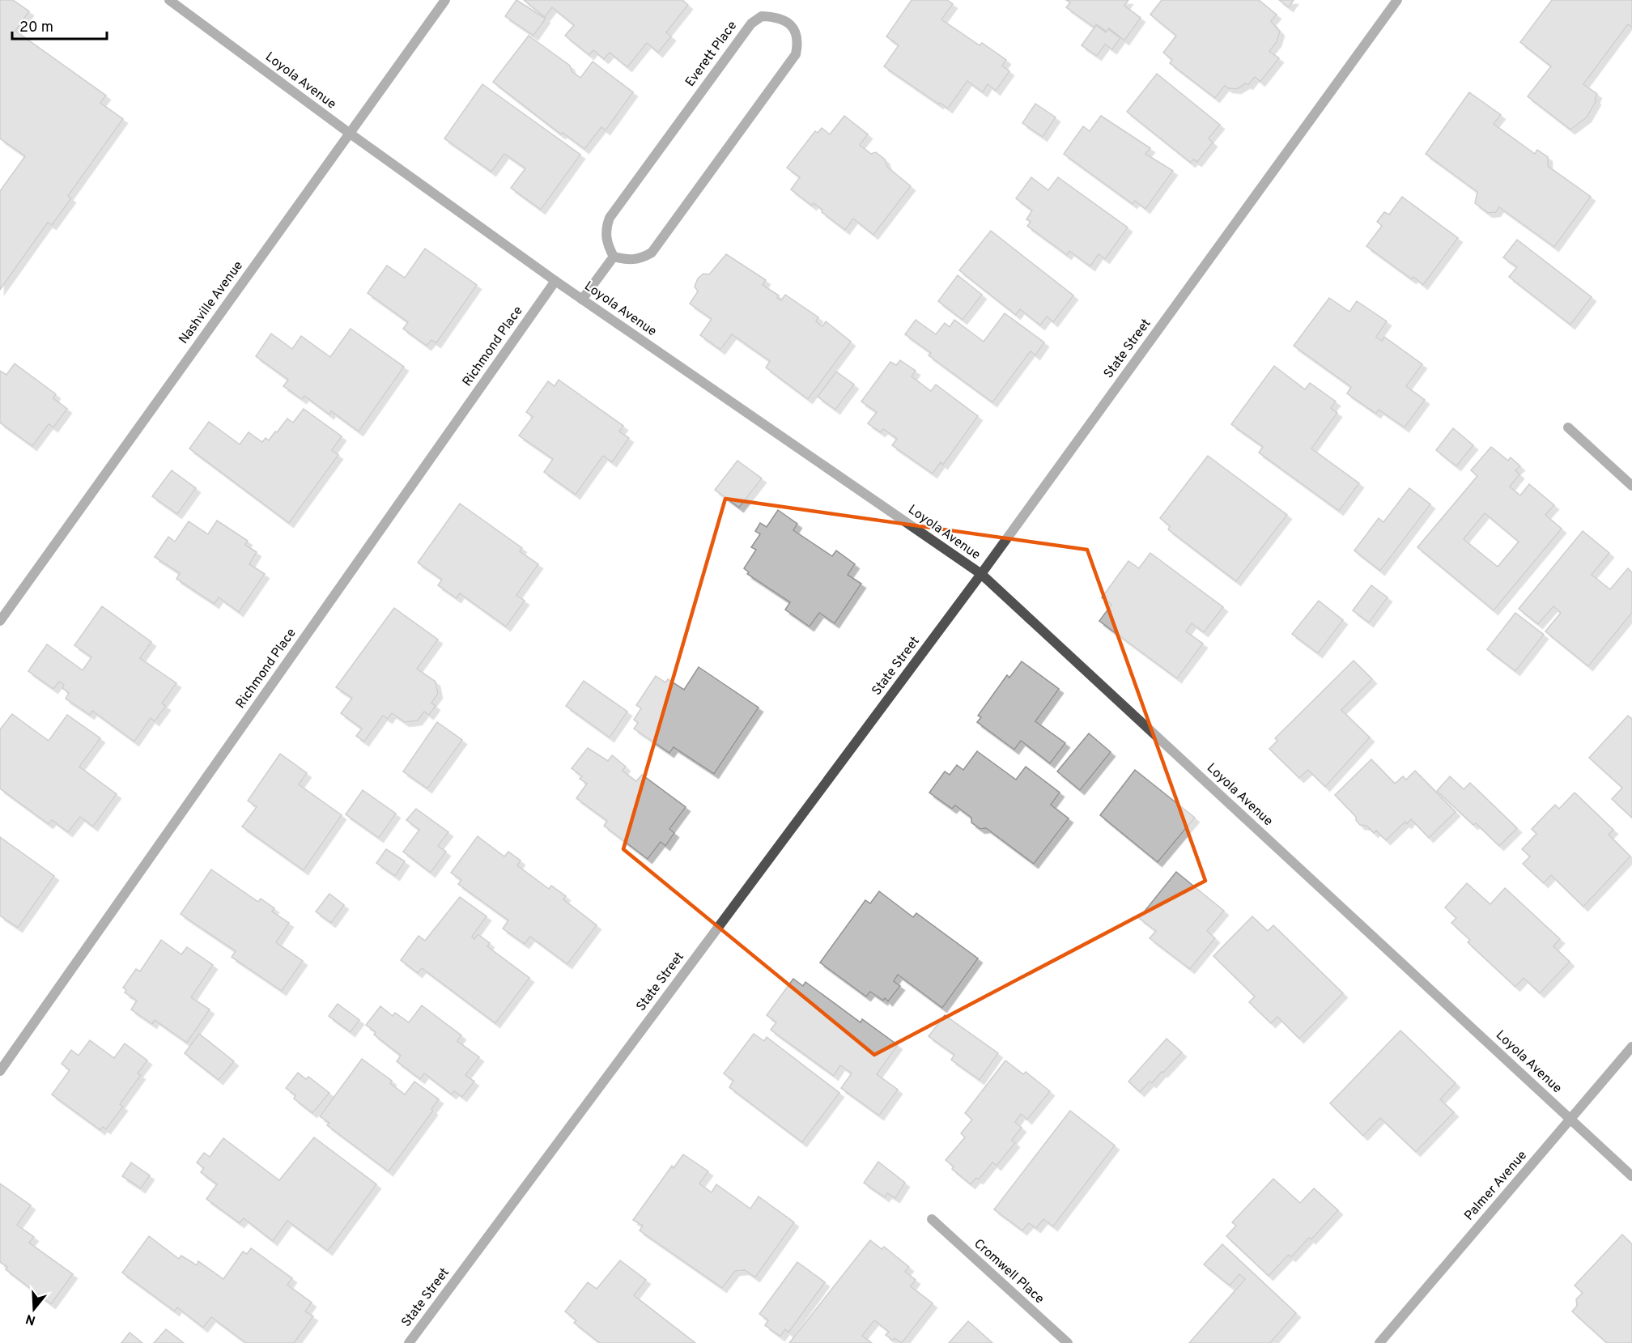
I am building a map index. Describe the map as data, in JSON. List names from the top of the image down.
{
  "streets": {
    "street": [
      "Everett Place",
      "Loyola Avenue",
      "Nashville Avenue",
      "Richmond Place",
      "State Street",
      "Palmer Avenue",
      "Cromwell Place"
    ]
  },
  "crossings": [
    ["Loyola Avenue", "Nashville Avenue"],
    ["Loyola Avenue", "Richmond Place"],
    ["Loyola Avenue", "State Street"],
    ["Loyola Avenue", "Palmer Avenue"]
  ],
  "scale_bar": "20 m",
  "north": "bottom"
}
